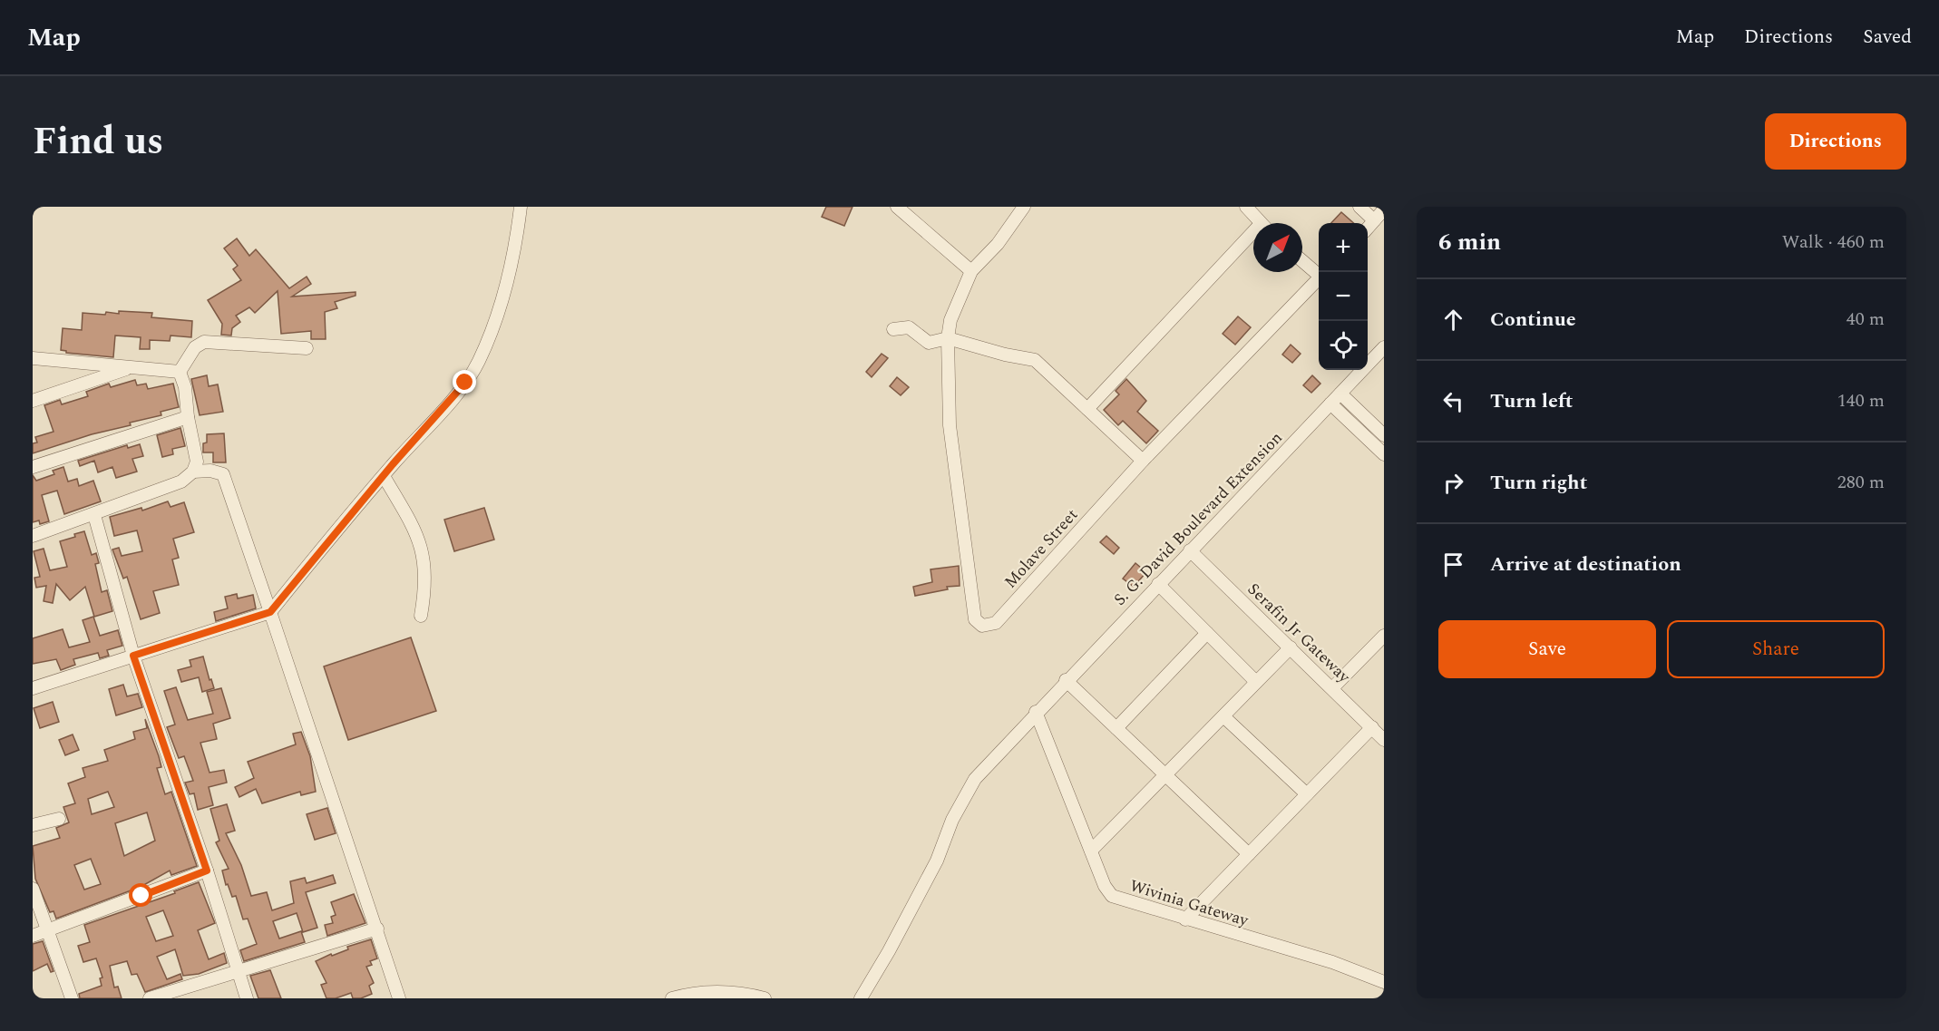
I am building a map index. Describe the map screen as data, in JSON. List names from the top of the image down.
{
  "streets": {
    "street": [
      "S. G. David Boulevard Extension",
      "Molave Street",
      "Serafin Jr Gateway",
      "Wivinia Gateway"
    ]
  },
  "crossings": [
    ["S. G. David Boulevard Extension", "Serafin Jr Gateway"],
    ["S. G. David Boulevard Extension", "Wivinia Gateway"]
  ],
  "north": "top right",
  "page": {
    "header": "Map",
    "nav": ["Map", "Directions", "Saved"],
    "title": "Find us",
    "buttons": [
      "Directions",
      ["Save", "Share"]
    ],
    "heading": ["6 min", "Walk · 460 m"],
    "map_buttons": ["+", "−"],
    "list": [
      ["Continue", "40 m"],
      ["Turn left", "140 m"],
      ["Turn right", "280 m"],
      "Arrive at destination"
    ]
  }
}
